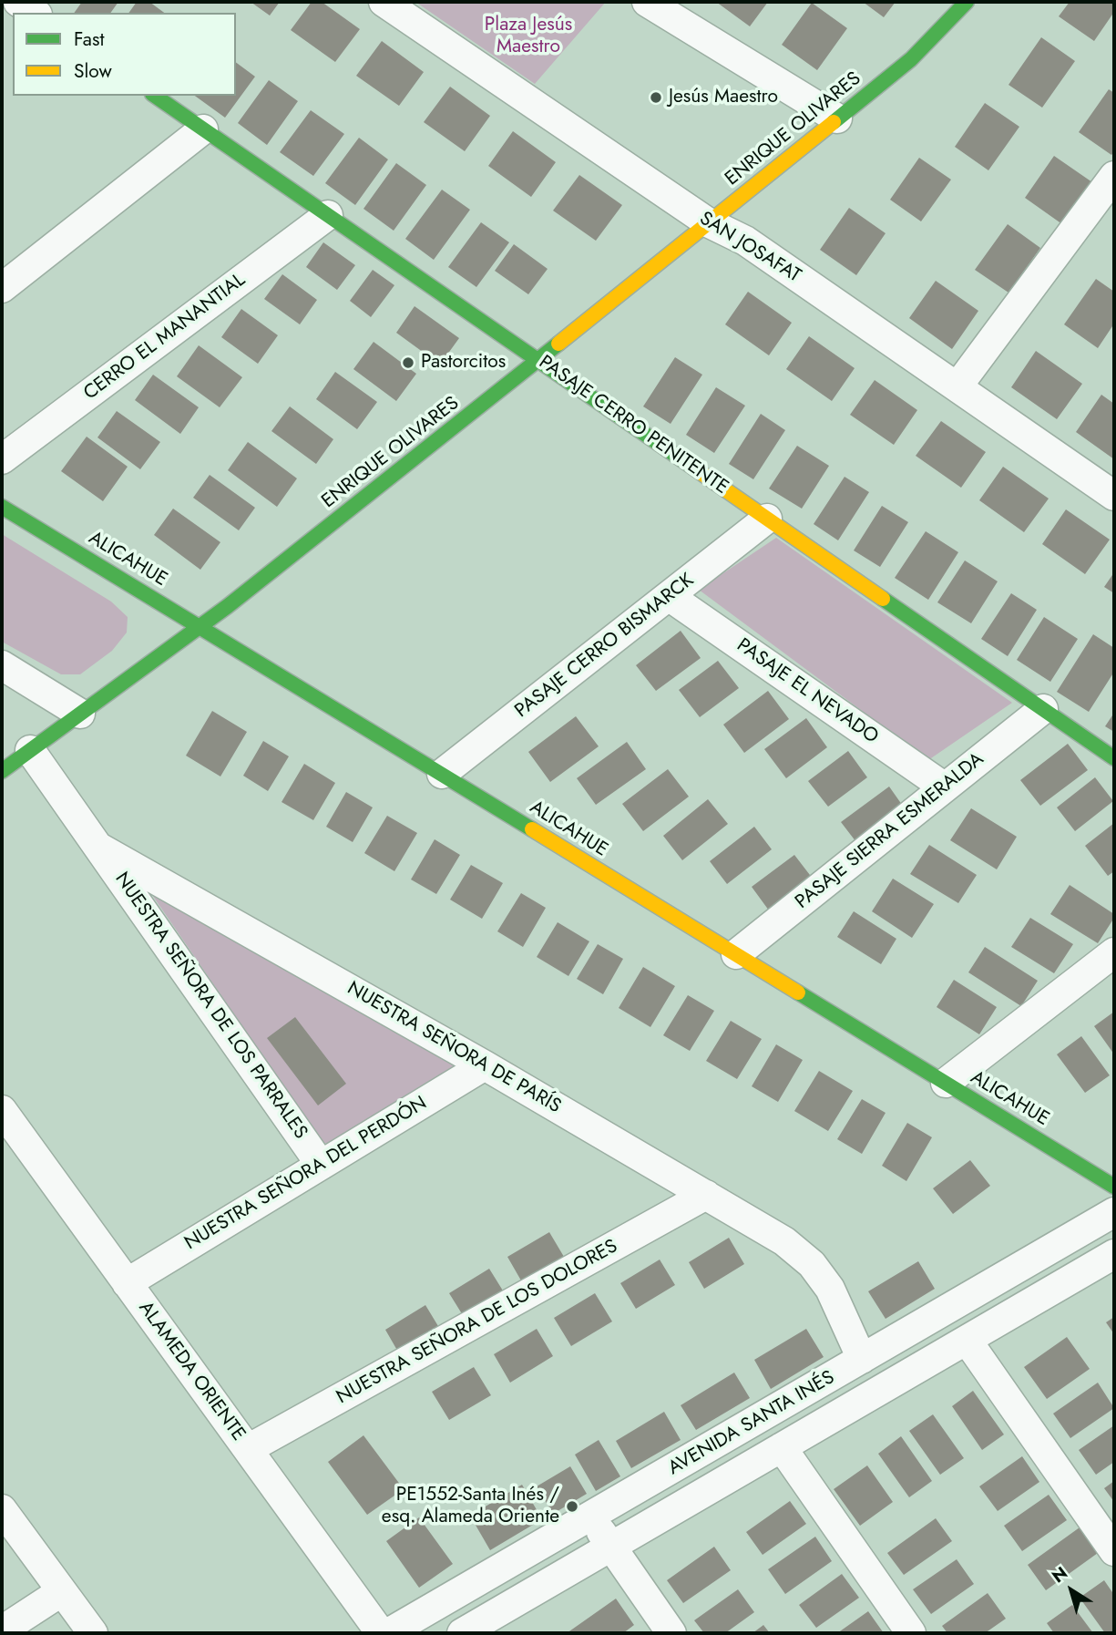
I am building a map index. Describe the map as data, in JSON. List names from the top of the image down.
{
  "streets": {
    "street": [
      "ENRIQUE OLIVARES",
      "SAN JOSAFAT",
      "CERRO EL MANANTIAL",
      "PASAJE CERRO PENITENTE",
      "ALICAHUE",
      "PASAJE CERRO BISMARCK",
      "PASAJE EL NEVADO",
      "PASAJE SIERRA ESMERALDA",
      "NUESTRA SEÑORA DE LOS PARRALES",
      "NUESTRA SEÑORA DE PARÍS",
      "NUESTRA SEÑORA DEL PERDÓN",
      "NUESTRA SEÑORA DE LOS DOLORES",
      "ALAMEDA ORIENTE",
      "AVENIDA SANTA INÉS"
    ]
  },
  "crossings": [
    ["ENRIQUE OLIVARES", "SAN JOSAFAT"],
    ["ENRIQUE OLIVARES", "PASAJE CERRO PENITENTE"],
    ["ENRIQUE OLIVARES", "ALICAHUE"],
    ["ENRIQUE OLIVARES", "NUESTRA SEÑORA DE PARÍS"],
    ["CERRO EL MANANTIAL", "PASAJE CERRO PENITENTE"],
    ["PASAJE CERRO PENITENTE", "PASAJE CERRO BISMARCK"],
    ["PASAJE CERRO PENITENTE", "PASAJE SIERRA ESMERALDA"],
    ["ALICAHUE", "PASAJE CERRO BISMARCK"],
    ["ALICAHUE", "PASAJE SIERRA ESMERALDA"],
    ["PASAJE CERRO BISMARCK", "PASAJE EL NEVADO"],
    ["PASAJE EL NEVADO", "PASAJE SIERRA ESMERALDA"],
    ["NUESTRA SEÑORA DE LOS PARRALES", "NUESTRA SEÑORA DE PARÍS"],
    ["NUESTRA SEÑORA DE LOS PARRALES", "NUESTRA SEÑORA DEL PERDÓN"],
    ["NUESTRA SEÑORA DE PARÍS", "NUESTRA SEÑORA DEL PERDÓN"],
    ["NUESTRA SEÑORA DE PARÍS", "NUESTRA SEÑORA DE LOS DOLORES"],
    ["NUESTRA SEÑORA DE PARÍS", "AVENIDA SANTA INÉS"],
    ["NUESTRA SEÑORA DEL PERDÓN", "ALAMEDA ORIENTE"],
    ["NUESTRA SEÑORA DE LOS DOLORES", "ALAMEDA ORIENTE"]
  ],
  "parks": ["Plaza Jesús Maestro"],
  "places": ["Jesús Maestro", "Pastorcitos", "PE1552-Santa Inés / esq. Alameda Oriente"],
  "legend": ["Fast", "Slow"],
  "north": "top left"
}
